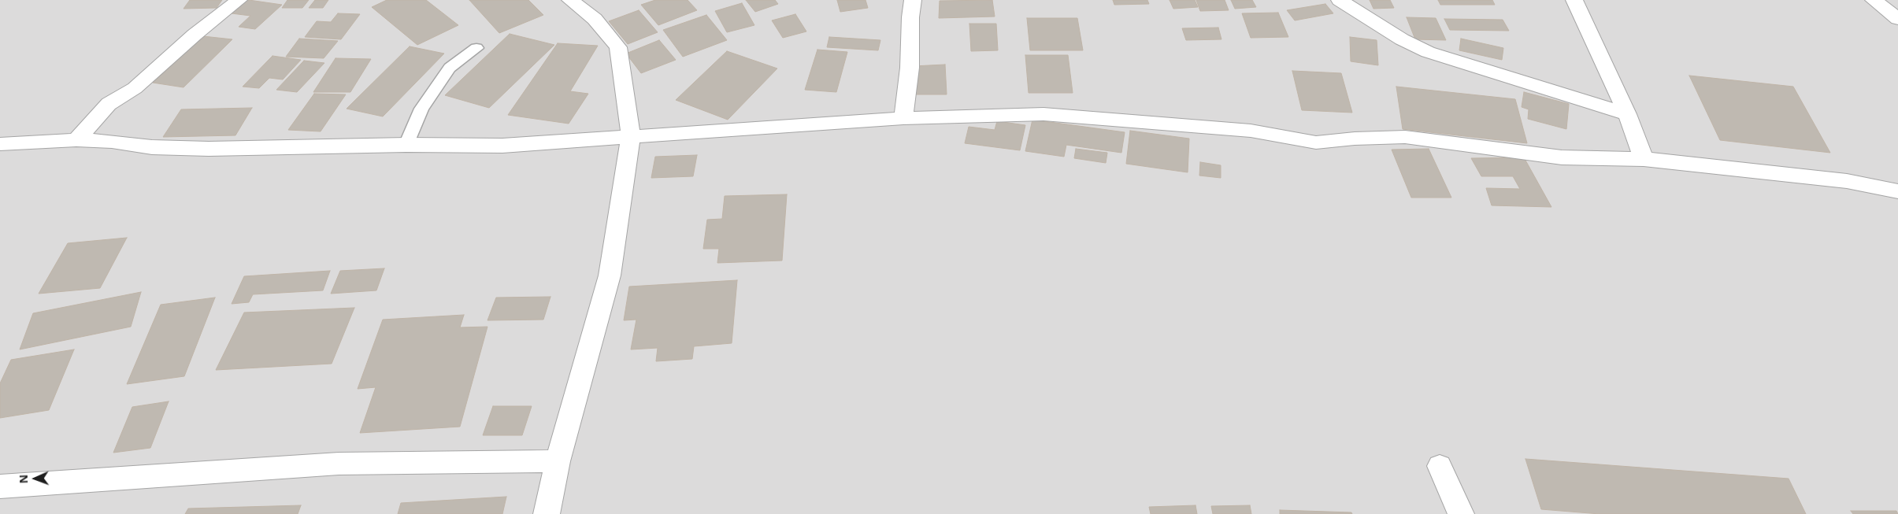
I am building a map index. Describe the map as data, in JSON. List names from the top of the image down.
{
  "north": "left"
}
